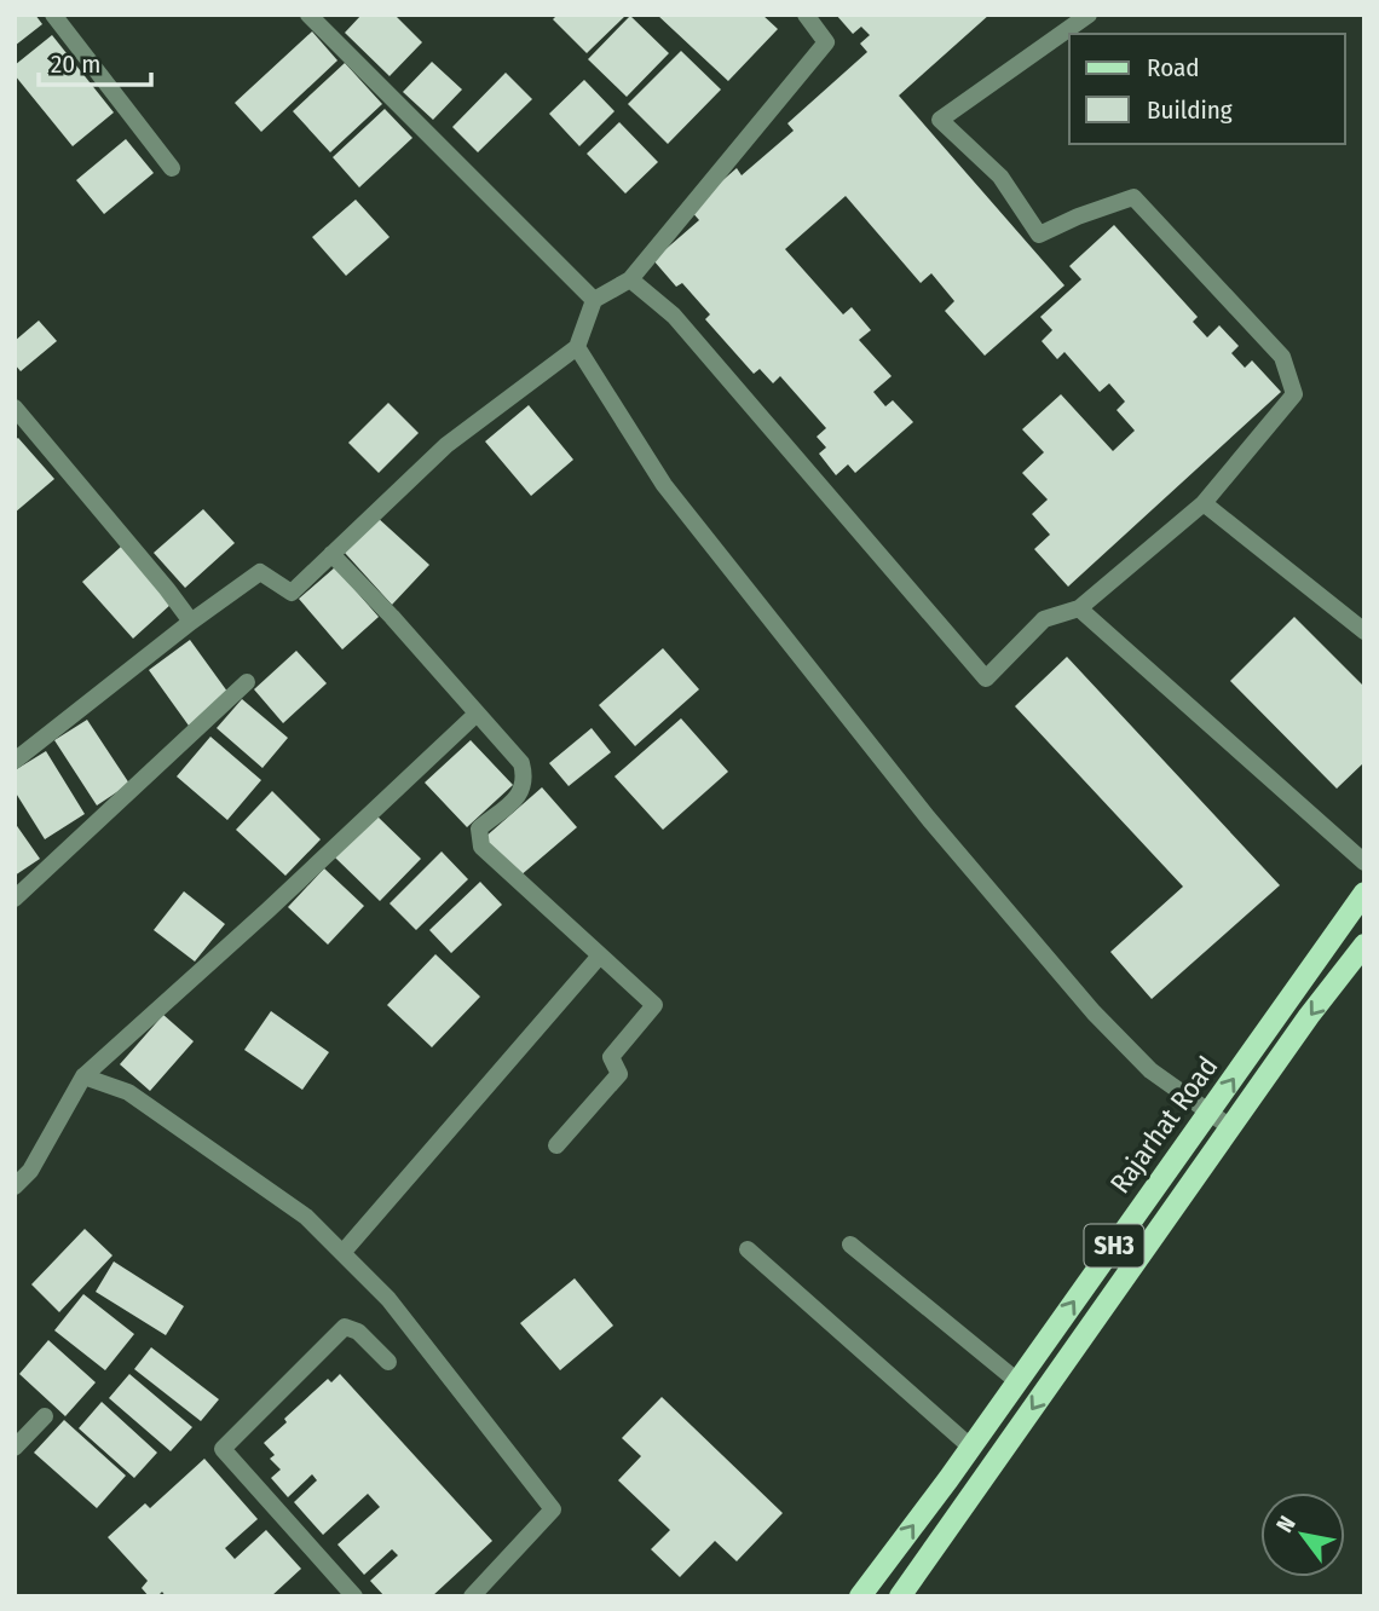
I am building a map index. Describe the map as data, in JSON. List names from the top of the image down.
{
  "streets": {
    "main road": ["Rajarhat Road", "SH3"]
  },
  "legend": ["Road", "Building"],
  "scale_bar": "20 m",
  "north": "top left"
}
